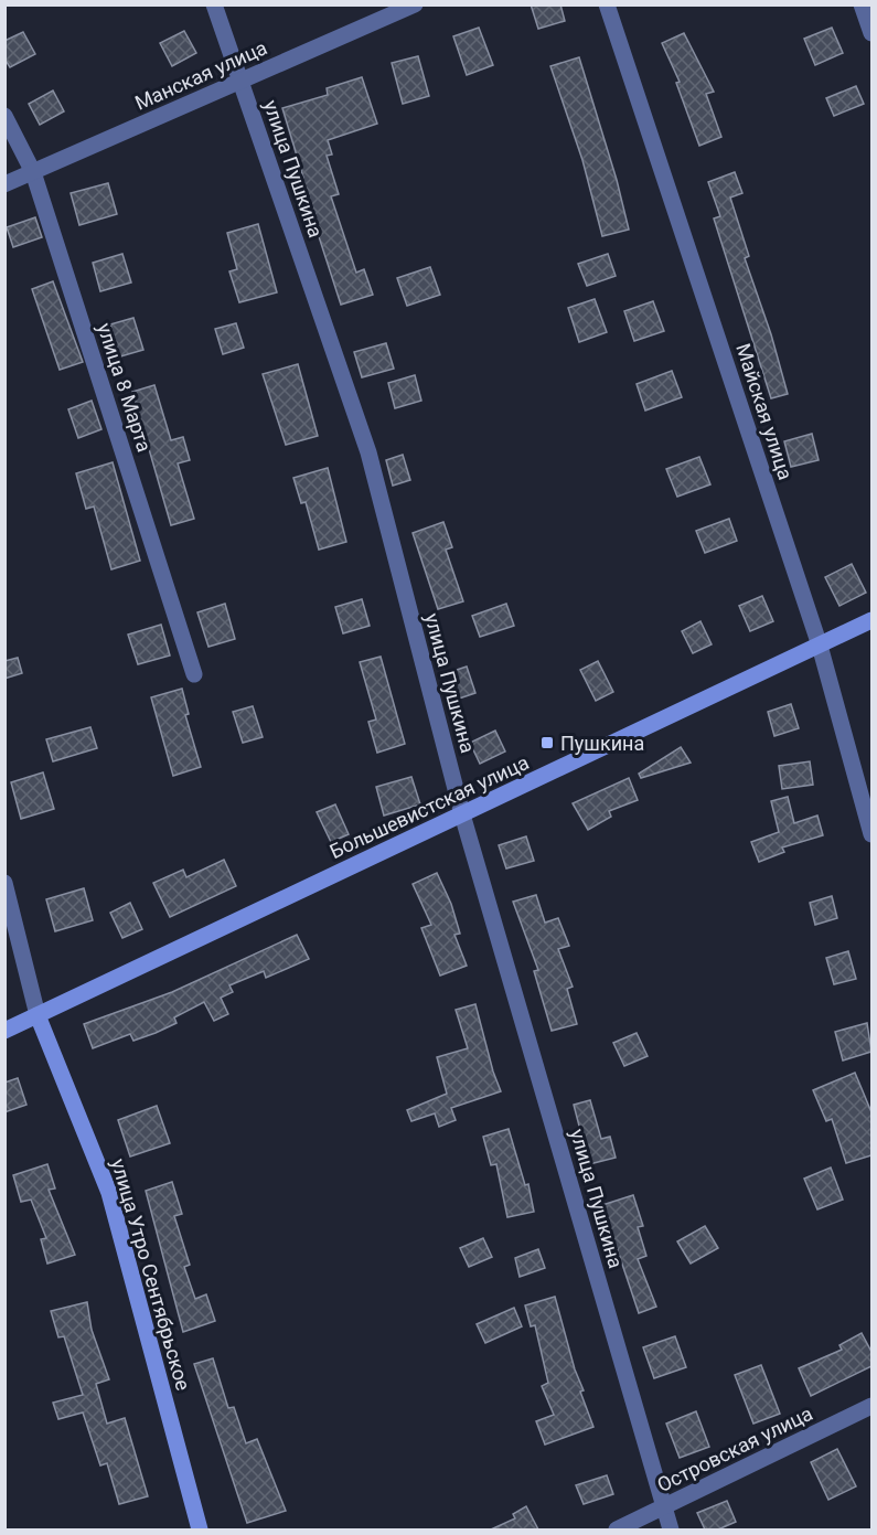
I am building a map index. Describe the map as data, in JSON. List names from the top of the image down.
{
  "streets": {
    "street": [
      "Манская улица",
      "улица Пушкина",
      "улица 8 Марта",
      "Майская улица",
      "Большевистская улица",
      "улица Утро Сентябрьское",
      "Островская улица"
    ]
  },
  "crossings": [
    ["Манская улица", "улица Пушкина"],
    ["Манская улица", "улица 8 Марта"],
    ["улица Пушкина", "Большевистская улица"],
    ["улица Пушкина", "Островская улица"],
    ["Майская улица", "Большевистская улица"],
    ["Большевистская улица", "улица Утро Сентябрьское"]
  ],
  "places": {
    "transit": ["Пушкина"]
  }
}
